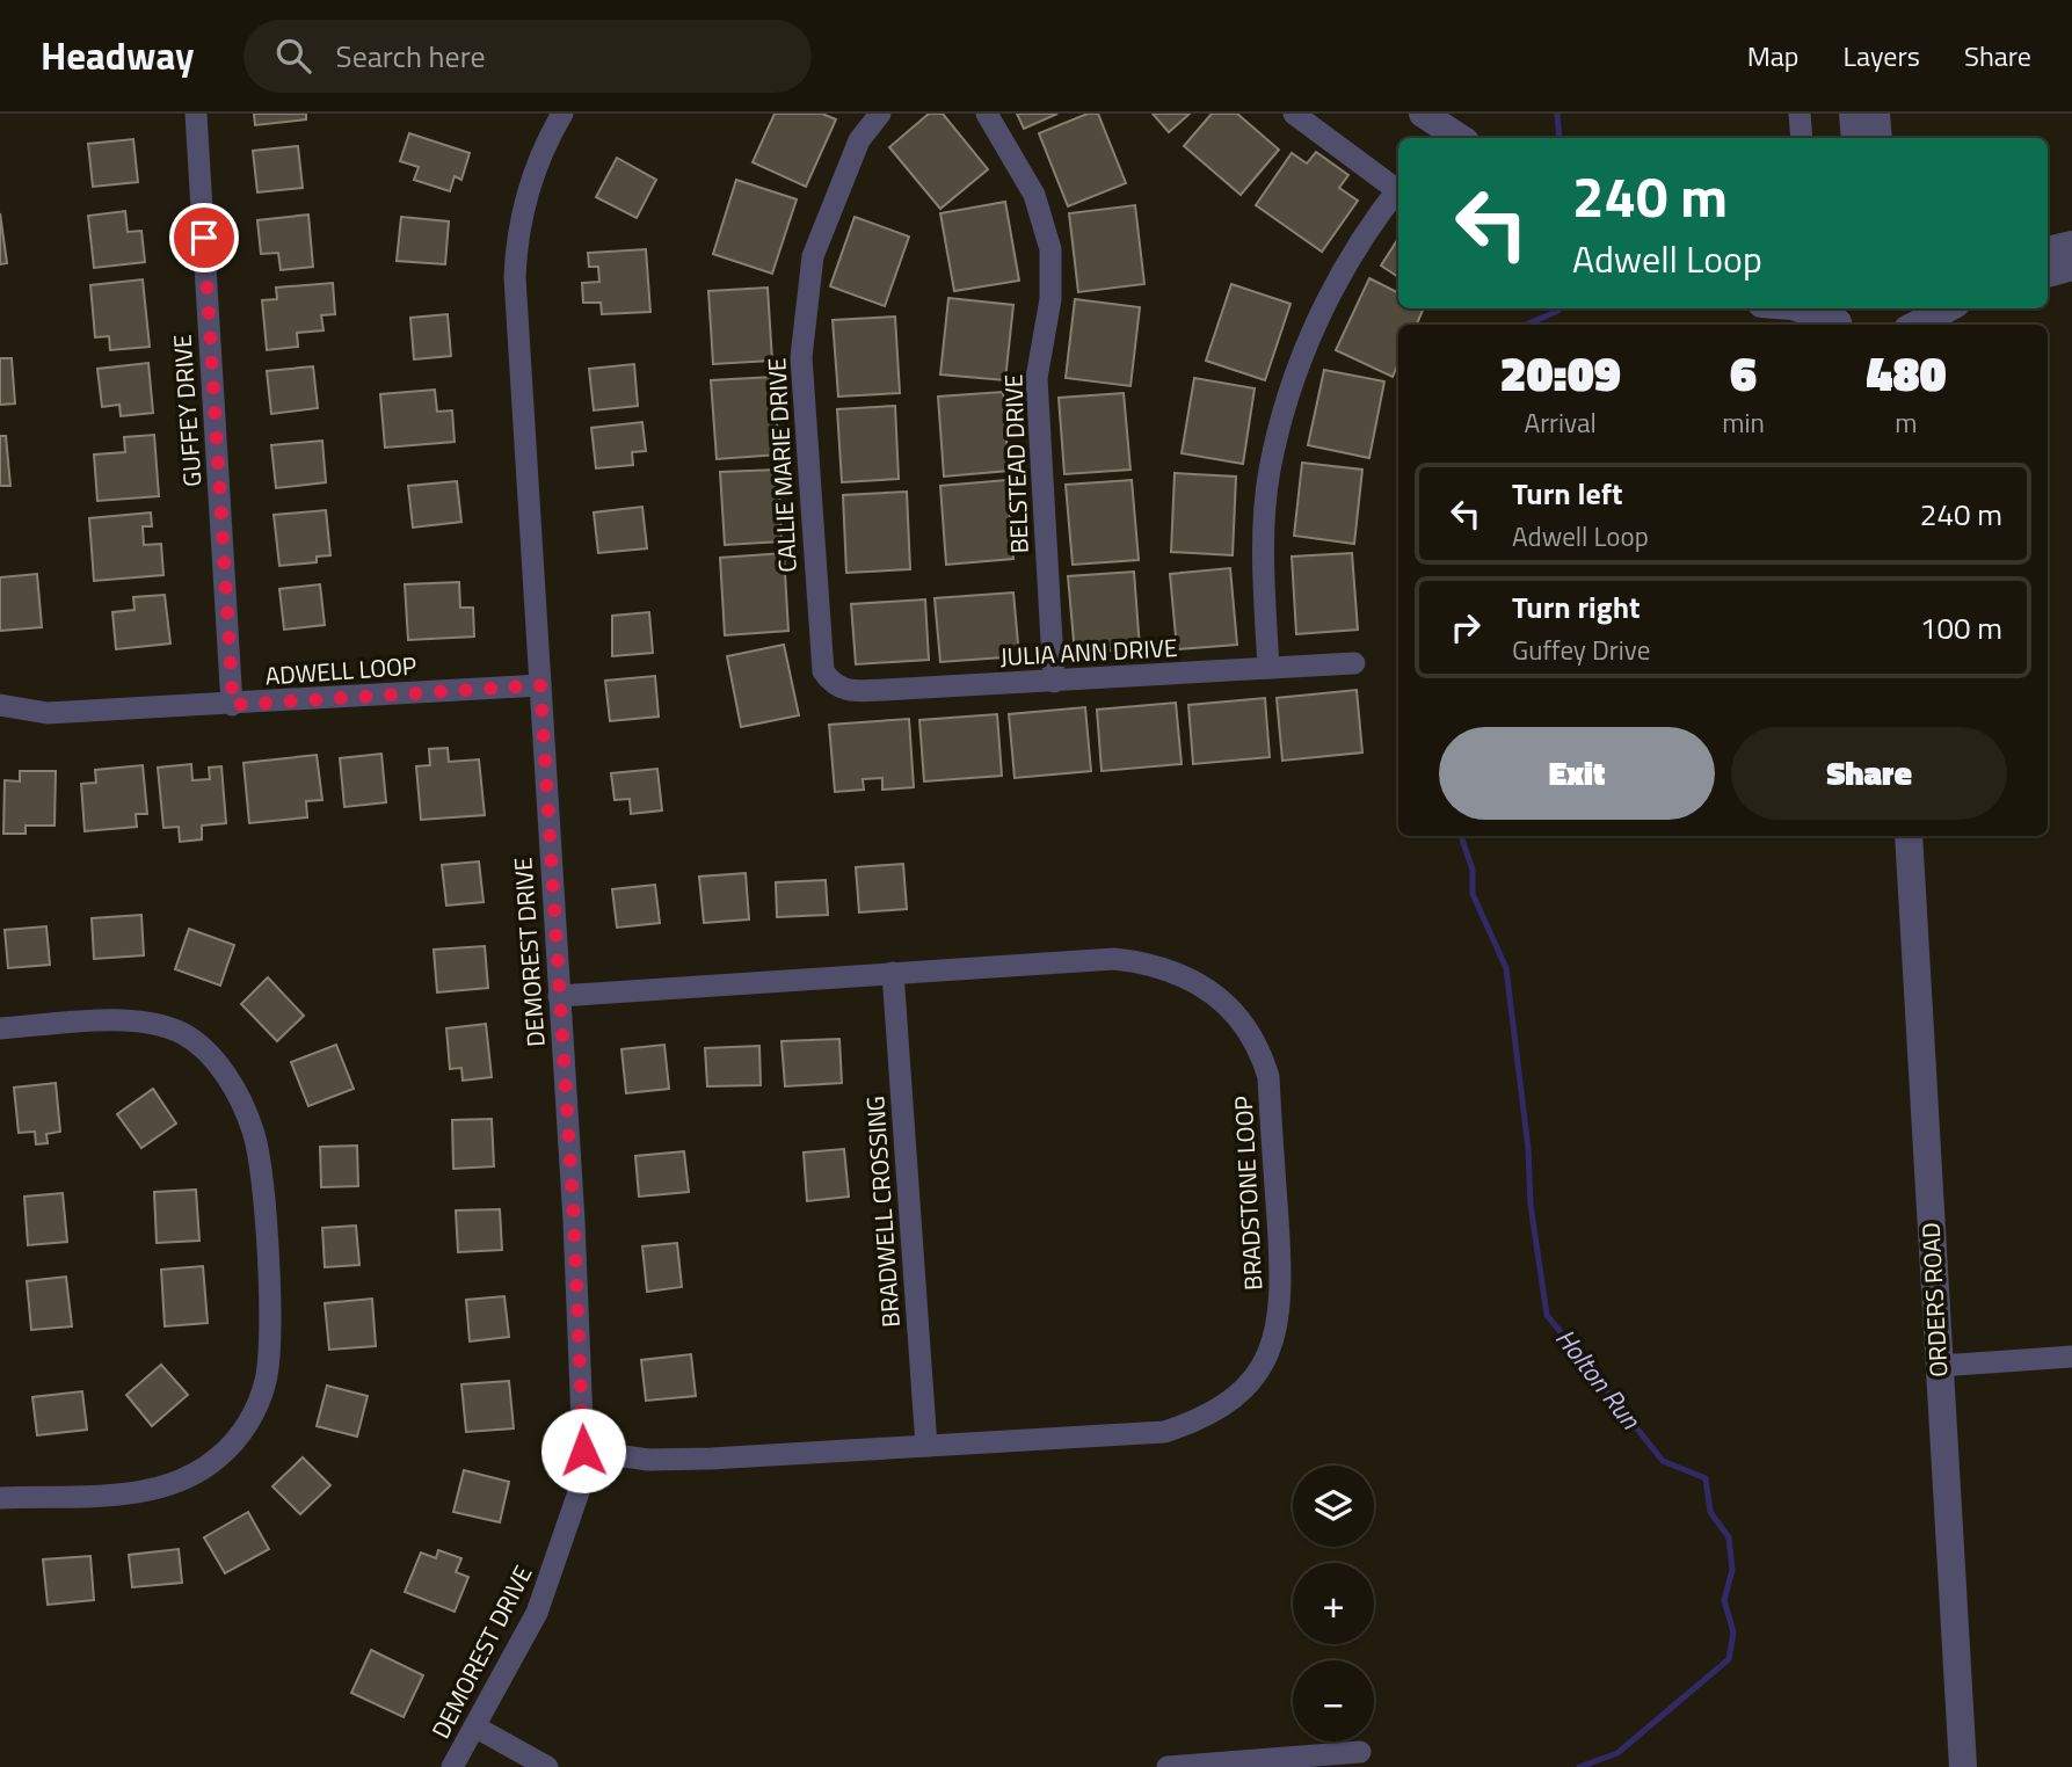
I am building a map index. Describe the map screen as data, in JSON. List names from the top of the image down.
{
  "streets": {
    "street": [
      "GUFFEY DRIVE",
      "BELSTEAD DRIVE",
      "CALLIE MARIE DRIVE",
      "JULIA ANN DRIVE",
      "ADWELL LOOP",
      "DEMOREST DRIVE",
      "BRADSTONE LOOP",
      "BRADWELL CROSSING",
      "ORDERS ROAD"
    ]
  },
  "crossings": [
    ["GUFFEY DRIVE", "ADWELL LOOP"],
    ["BELSTEAD DRIVE", "JULIA ANN DRIVE"],
    ["CALLIE MARIE DRIVE", "JULIA ANN DRIVE"],
    ["ADWELL LOOP", "DEMOREST DRIVE"],
    ["DEMOREST DRIVE", "BRADSTONE LOOP"],
    ["BRADSTONE LOOP", "BRADWELL CROSSING"]
  ],
  "water": ["Holton Run"],
  "page": {
    "header": "Headway",
    "search": "Search here",
    "nav": ["Map", "Layers", "Share"],
    "turn": ["240 m", "Adwell Loop"],
    "eta": [
      "20:09",
      "Arrival",
      "6",
      "min",
      "480",
      "m"
    ],
    "list": [
      {
        "name": "Turn left",
        "note": "Adwell Loop",
        "value": "240 m"
      },
      {
        "name": "Turn right",
        "note": "Guffey Drive",
        "value": "100 m"
      }
    ],
    "buttons": ["Exit", "Share"],
    "map_buttons": ["+", "−"]
  }
}
